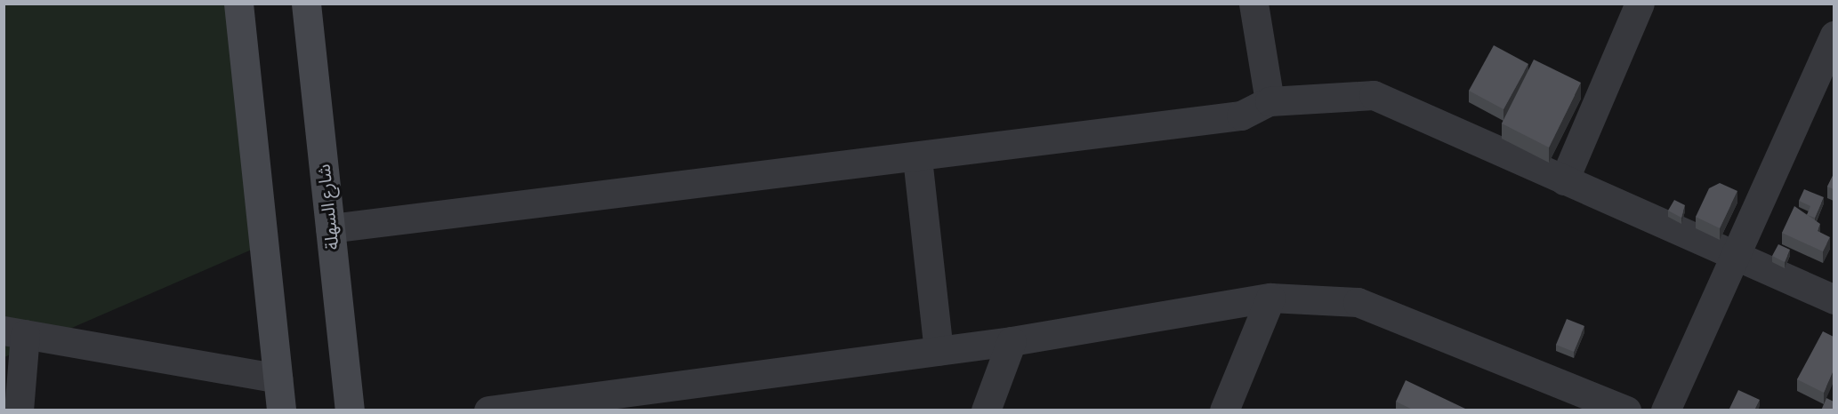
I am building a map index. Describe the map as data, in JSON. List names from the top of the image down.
{
  "streets": {
    "main road": ["شارع السهلة"]
  }
}
